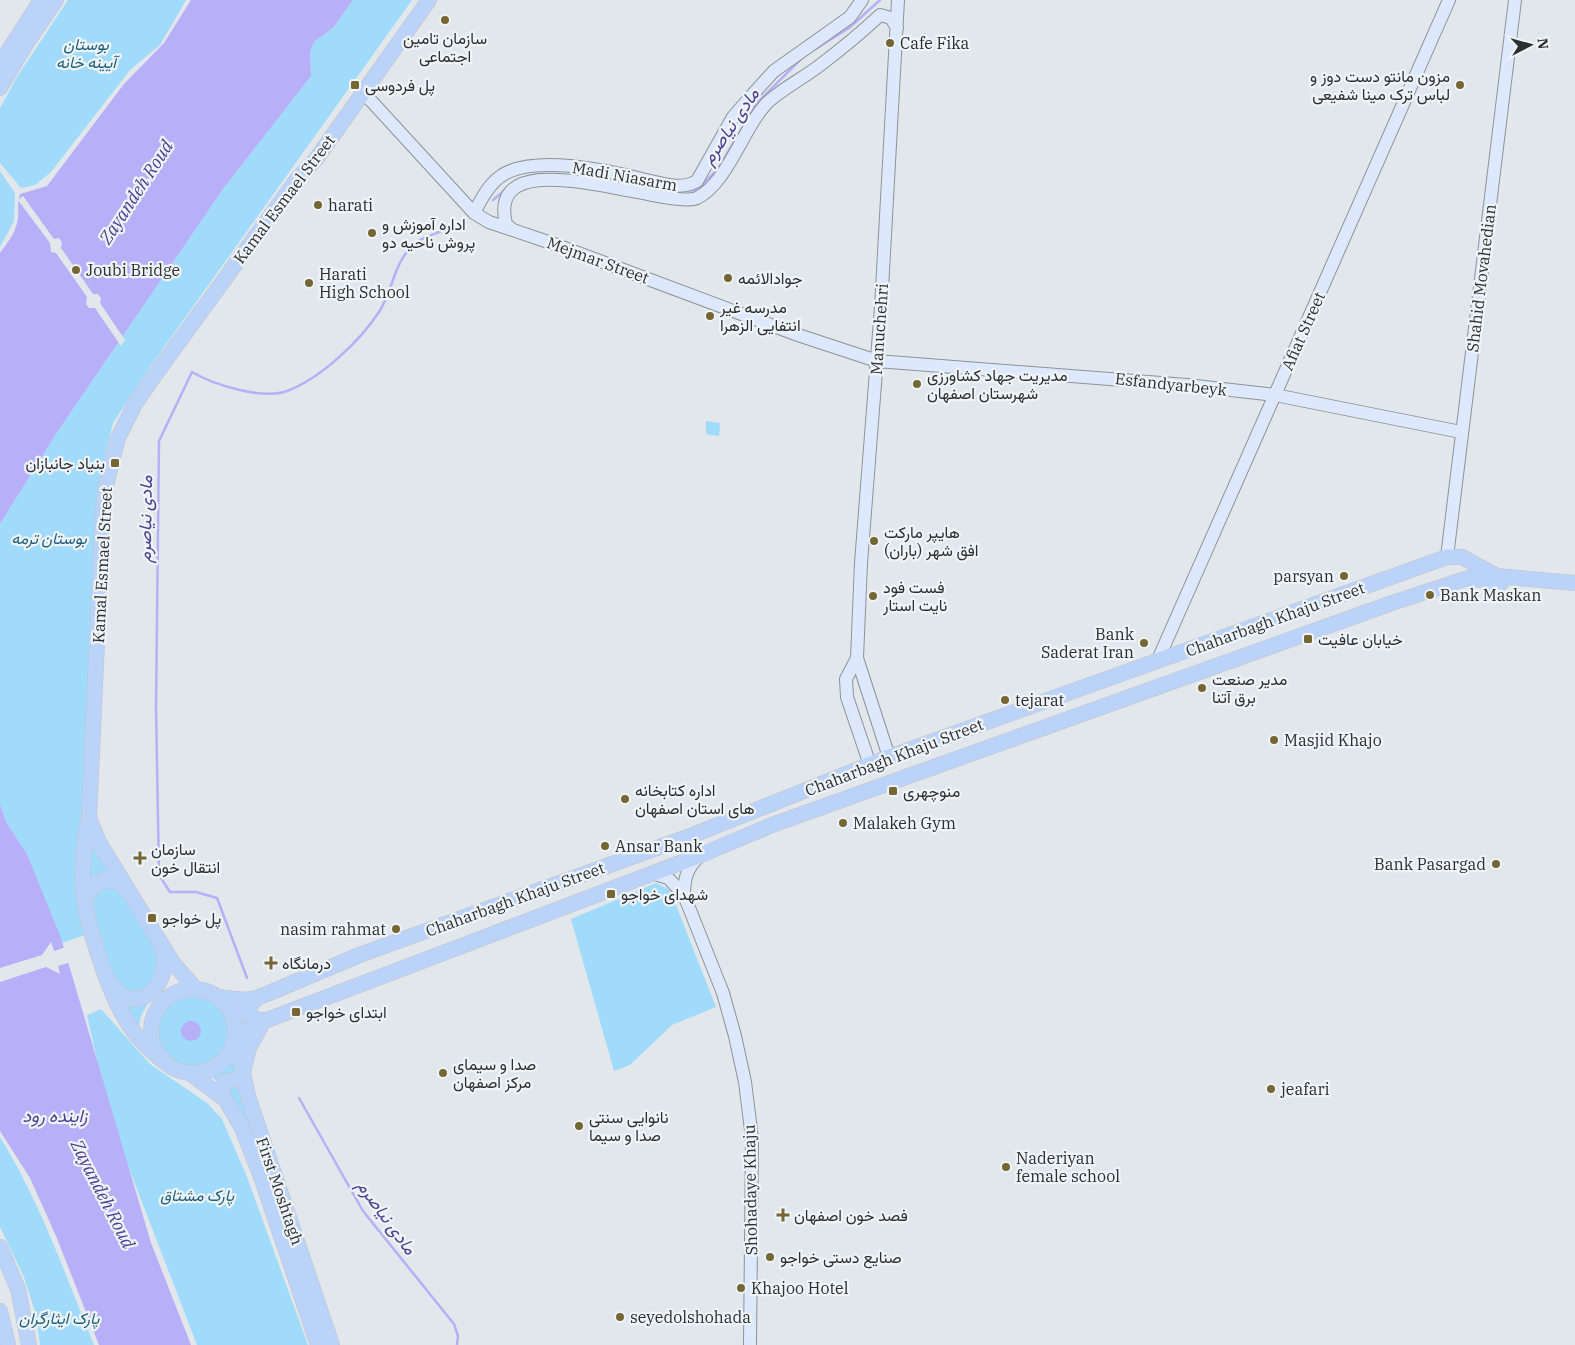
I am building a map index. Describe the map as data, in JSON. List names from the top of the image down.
{
  "streets": {
    "main road": ["Kamal Esmael Street", "Chaharbagh Khaju Street", "First Moshtagh"],
    "street": [
      "Madi Niasarm",
      "Mejmar Street",
      "Shahid Movahedian",
      "Manuchehri",
      "Afiat Street",
      "Esfandyarbeyk",
      "Shohadaye Khaju"
    ]
  },
  "crossings": [
    ["Madi Niasarm", "Mejmar Street"],
    ["Madi Niasarm", "Manuchehri"],
    ["Kamal Esmael Street", "Mejmar Street"],
    ["Kamal Esmael Street", "Chaharbagh Khaju Street"],
    ["Kamal Esmael Street", "First Moshtagh"],
    ["Mejmar Street", "Manuchehri"],
    ["Mejmar Street", "Esfandyarbeyk"],
    ["Shahid Movahedian", "Esfandyarbeyk"],
    ["Shahid Movahedian", "Chaharbagh Khaju Street"],
    ["Manuchehri", "Esfandyarbeyk"],
    ["Afiat Street", "Esfandyarbeyk"],
    ["Afiat Street", "Chaharbagh Khaju Street"],
    ["Chaharbagh Khaju Street", "First Moshtagh"]
  ],
  "water": ["مادی نیاصرم", "Zayandeh Roud", "زاینده رود"],
  "parks": [
    "بوستان آیینه خانه",
    "بوستان ترمه",
    "پارک مشتاق",
    "پارک ایثارگران"
  ],
  "places": {
    "other": [
      "سازمان تامین اجتماعی",
      "Cafe Fika",
      "مزون مانتو دست دوز و لباس ترک مینا شفیعی",
      "harati",
      "اداره آموزش و پروش ناحیه دو",
      "Joubi Bridge",
      "جوادالائمه",
      "Harati High School",
      "مدرسه غیر انتفایی الزهرا",
      "مدیریت جهاد کشاورزی شهرستان اصفهان",
      "هایپر مارکت افق شهر (باران)",
      "parsyan",
      "Bank Maskan",
      "فست فود نایت استار",
      "Bank Saderat Iran",
      "مدیر صنعت برق آتنا",
      "tejarat",
      "Masjid Khajo",
      "اداره کتابخانه های استان اصفهان",
      "Malakeh Gym",
      "Ansar Bank",
      "Bank Pasargad",
      "nasim rahmat",
      "صدا و سیمای مرکز اصفهان",
      "jeafari",
      "نانوایی سنتی صدا و سیما",
      "Naderiyan female school",
      "صنایع دستی خواجو",
      "Khajoo Hotel",
      "seyedolshohada"
    ],
    "transit": [
      "پل فردوسی",
      "بنیاد جانبازان",
      "خیابان عافیت",
      "منوچهری",
      "شهدای خواجو",
      "پل خواجو",
      "ابتدای خواجو"
    ],
    "health": ["سازمان انتقال خون", "درمانگاه", "فصد خون اصفهان"]
  },
  "north": "right"
}
